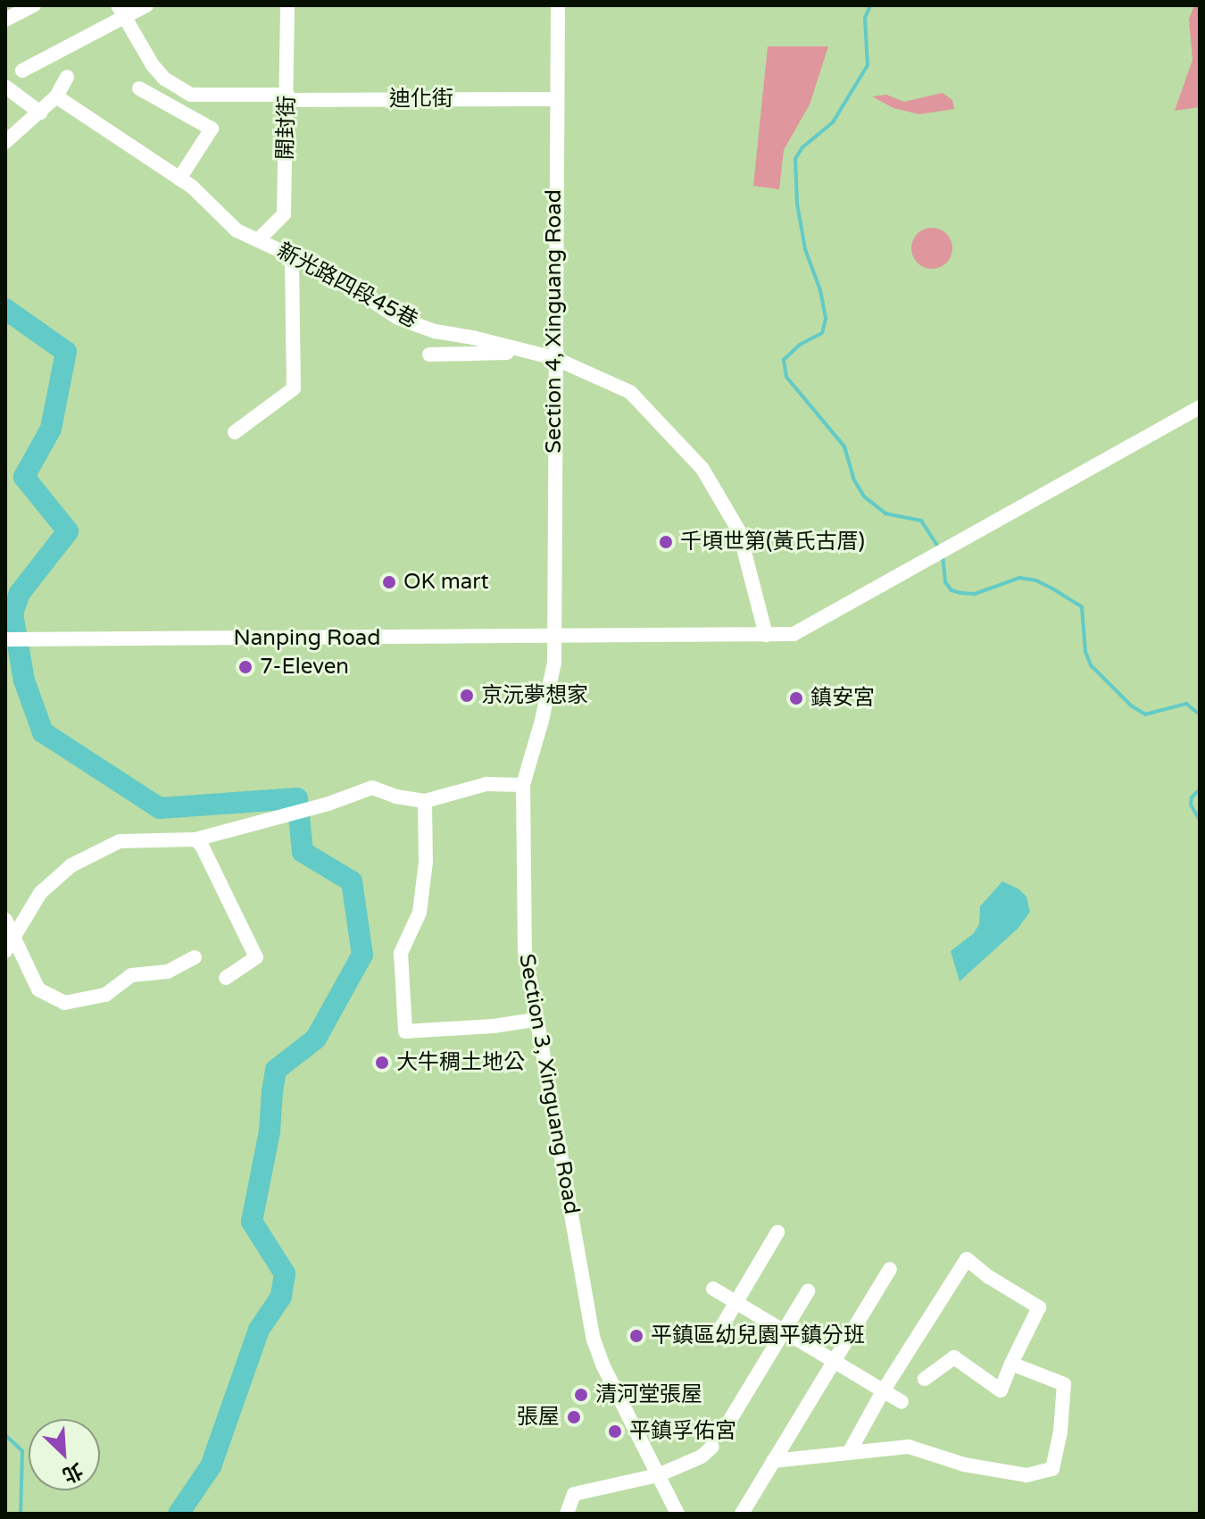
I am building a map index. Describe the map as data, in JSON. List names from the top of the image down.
{
  "streets": {
    "street": [
      "迪化街",
      "開封街",
      "新光路四段45巷",
      "Section 4, Xinguang Road",
      "Nanping Road",
      "Section 3, Xinguang Road"
    ]
  },
  "crossings": [
    ["迪化街", "開封街"],
    ["迪化街", "Section 4, Xinguang Road"],
    ["開封街", "新光路四段45巷"],
    ["新光路四段45巷", "Section 4, Xinguang Road"],
    ["新光路四段45巷", "Nanping Road"],
    ["Section 4, Xinguang Road", "Nanping Road"],
    ["Section 4, Xinguang Road", "Section 3, Xinguang Road"],
    ["Nanping Road", "Section 3, Xinguang Road"]
  ],
  "places": [
    "千頃世第(黃氏古厝)",
    "OK mart",
    "7-Eleven",
    "京沅夢想家",
    "鎮安宮",
    "大牛稠土地公",
    "平鎮區幼兒園平鎮分班",
    "清河堂張屋",
    "張屋",
    "平鎮孚佑宮"
  ],
  "north": "bottom right"
}
